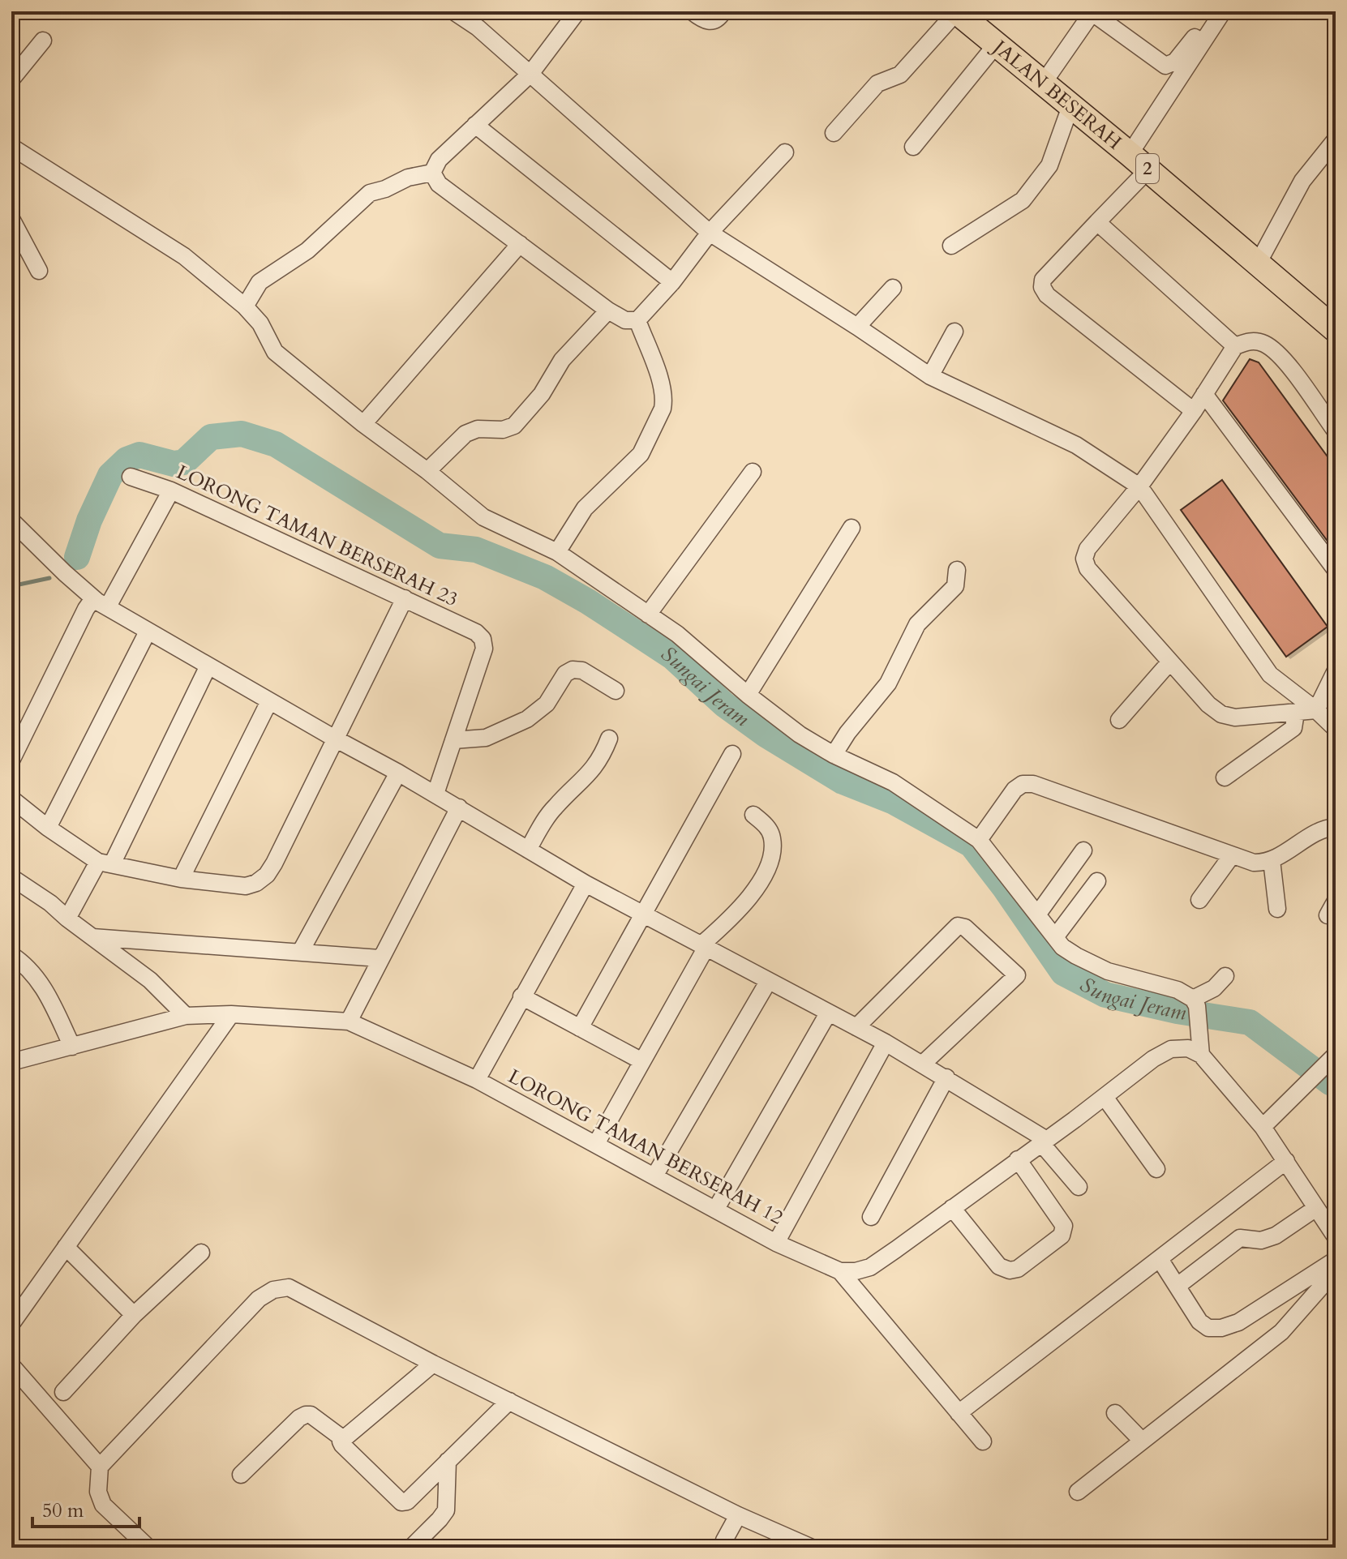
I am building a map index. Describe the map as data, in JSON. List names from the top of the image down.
{
  "streets": {
    "highway": ["JALAN BESERAH", "2"],
    "street": ["LORONG TAMAN BERSERAH 23", "LORONG TAMAN BERSERAH 12"]
  },
  "water": ["Sungai Jeram"],
  "scale_bar": "50 m"
}
